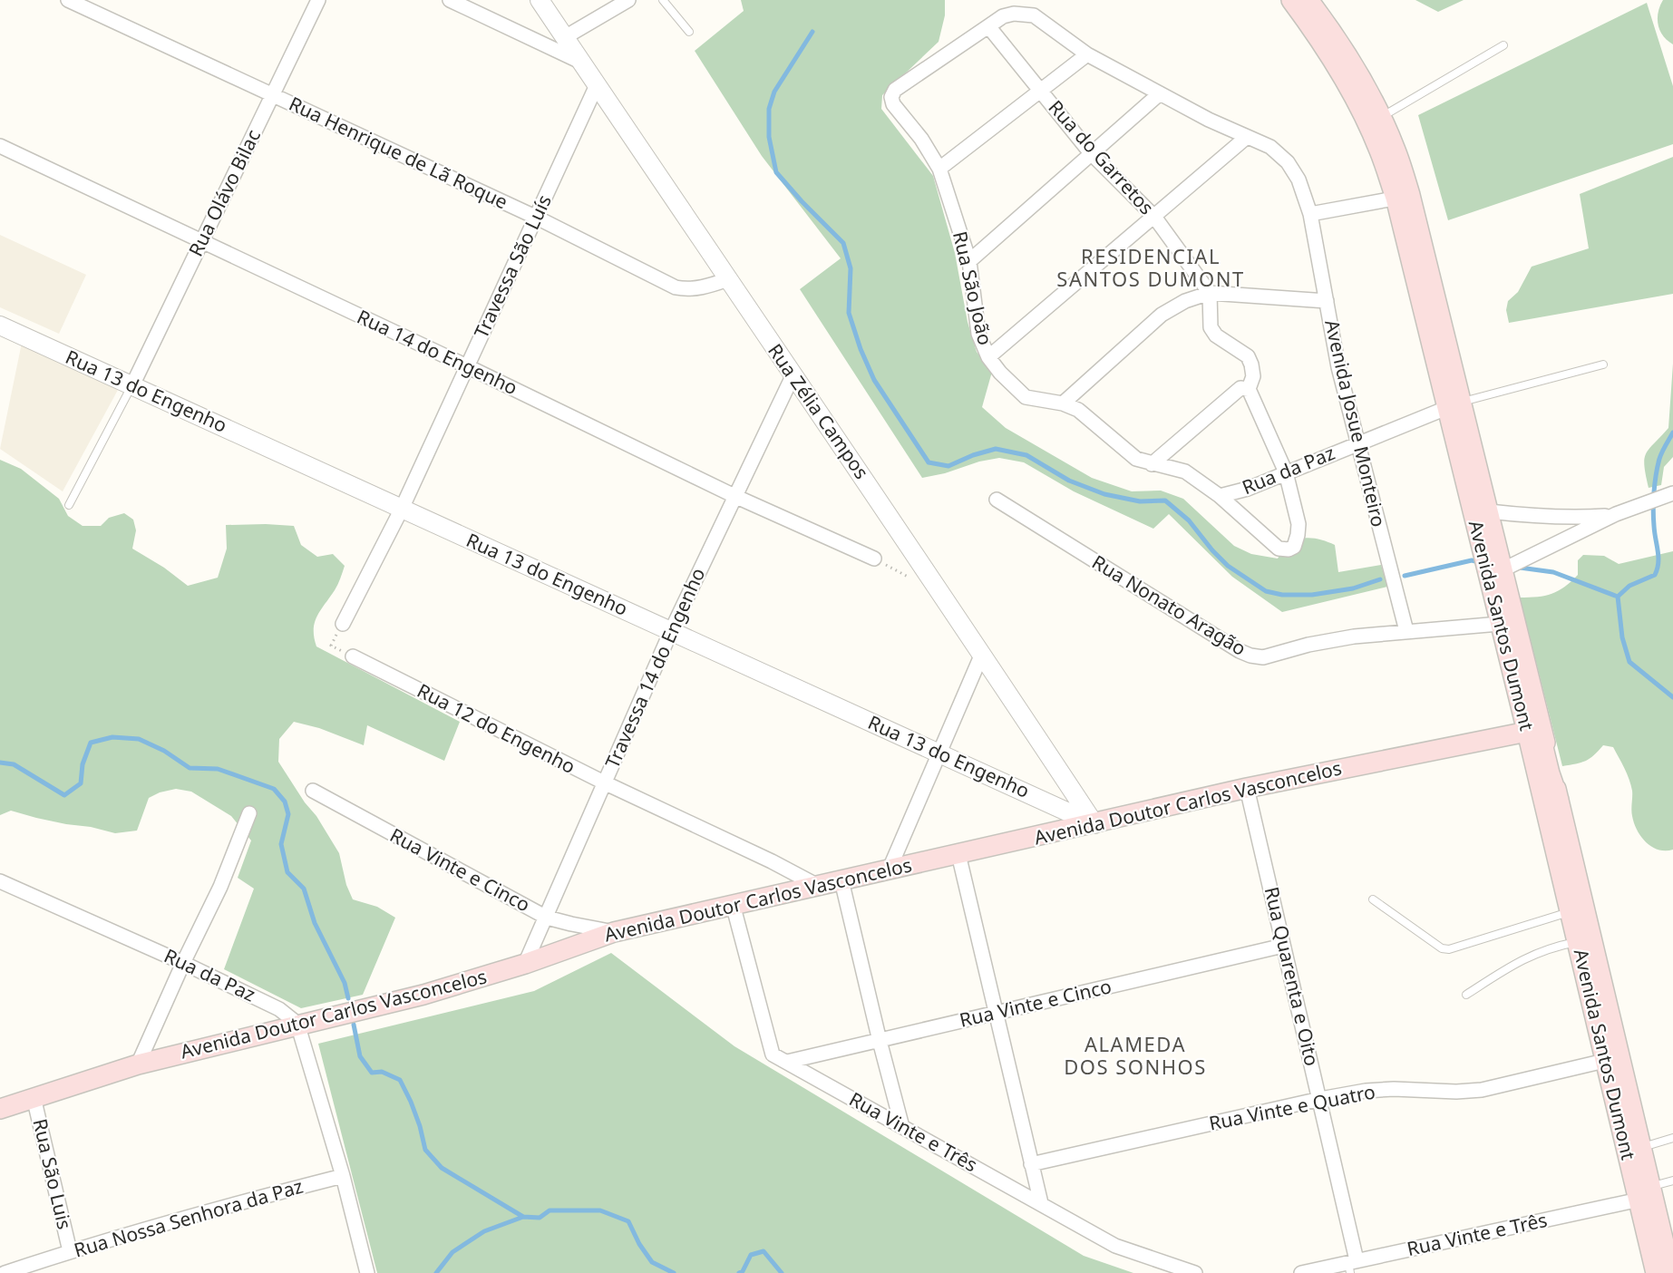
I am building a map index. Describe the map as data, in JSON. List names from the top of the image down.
{
  "streets": {
    "main road": ["Avenida Santos Dumont", "Avenida Doutor Carlos Vasconcelos"],
    "street": [
      "Rua Henrique de Lã Roque",
      "Rua do Garretos",
      "Rua Olávo Bilac",
      "Travessa São Luís",
      "Rua São João",
      "Rua 14 do Engenho",
      "Rua 13 do Engenho",
      "Rua Zélia Campos",
      "Avenida Josue Monteiro",
      "Rua da Paz",
      "Rua Nonato Aragão",
      "Travessa 14 do Engenho",
      "Rua 12 do Engenho",
      "Rua Vinte e Cinco",
      "Rua Quarenta e Oito",
      "Rua Vinte e Quatro",
      "Rua Vinte e Três",
      "Rua São Luis",
      "Rua Nossa Senhora da Paz"
    ]
  },
  "crossings": [
    ["Rua Henrique de Lã Roque", "Rua Olávo Bilac"],
    ["Rua Henrique de Lã Roque", "Travessa São Luís"],
    ["Rua Henrique de Lã Roque", "Rua Zélia Campos"],
    ["Rua do Garretos", "Rua São João"],
    ["Rua Olávo Bilac", "Rua 14 do Engenho"],
    ["Rua Olávo Bilac", "Rua 13 do Engenho"],
    ["Travessa São Luís", "Rua 14 do Engenho"],
    ["Travessa São Luís", "Rua 13 do Engenho"],
    ["Travessa São Luís", "Rua Zélia Campos"],
    ["Rua São João", "Avenida Josue Monteiro"],
    ["Rua São João", "Rua da Paz"],
    ["Rua 14 do Engenho", "Travessa 14 do Engenho"],
    ["Rua 13 do Engenho", "Rua Zélia Campos"],
    ["Rua 13 do Engenho", "Travessa 14 do Engenho"],
    ["Rua 13 do Engenho", "Avenida Doutor Carlos Vasconcelos"],
    ["Rua Zélia Campos", "Travessa 14 do Engenho"],
    ["Rua Zélia Campos", "Avenida Doutor Carlos Vasconcelos"],
    ["Avenida Josue Monteiro", "Rua da Paz"],
    ["Avenida Josue Monteiro", "Rua Nonato Aragão"],
    ["Rua da Paz", "Avenida Santos Dumont"],
    ["Rua da Paz", "Avenida Doutor Carlos Vasconcelos"],
    ["Rua Nonato Aragão", "Avenida Santos Dumont"],
    ["Avenida Santos Dumont", "Avenida Doutor Carlos Vasconcelos"],
    ["Avenida Santos Dumont", "Rua Vinte e Quatro"],
    ["Avenida Santos Dumont", "Rua Vinte e Três"],
    ["Travessa 14 do Engenho", "Rua 12 do Engenho"],
    ["Travessa 14 do Engenho", "Avenida Doutor Carlos Vasconcelos"],
    ["Travessa 14 do Engenho", "Rua Vinte e Cinco"],
    ["Rua 12 do Engenho", "Avenida Doutor Carlos Vasconcelos"],
    ["Avenida Doutor Carlos Vasconcelos", "Rua Vinte e Cinco"],
    ["Avenida Doutor Carlos Vasconcelos", "Rua Quarenta e Oito"],
    ["Avenida Doutor Carlos Vasconcelos", "Rua Vinte e Três"],
    ["Avenida Doutor Carlos Vasconcelos", "Rua São Luis"],
    ["Rua Vinte e Cinco", "Rua Quarenta e Oito"],
    ["Rua Vinte e Cinco", "Rua Vinte e Três"],
    ["Rua Quarenta e Oito", "Rua Vinte e Quatro"],
    ["Rua Quarenta e Oito", "Rua Vinte e Três"],
    ["Rua São Luis", "Rua Nossa Senhora da Paz"]
  ],
  "districts": ["RESIDENCIAL SANTOS DUMONT", "ALAMEDA DOS SONHOS"]
}
